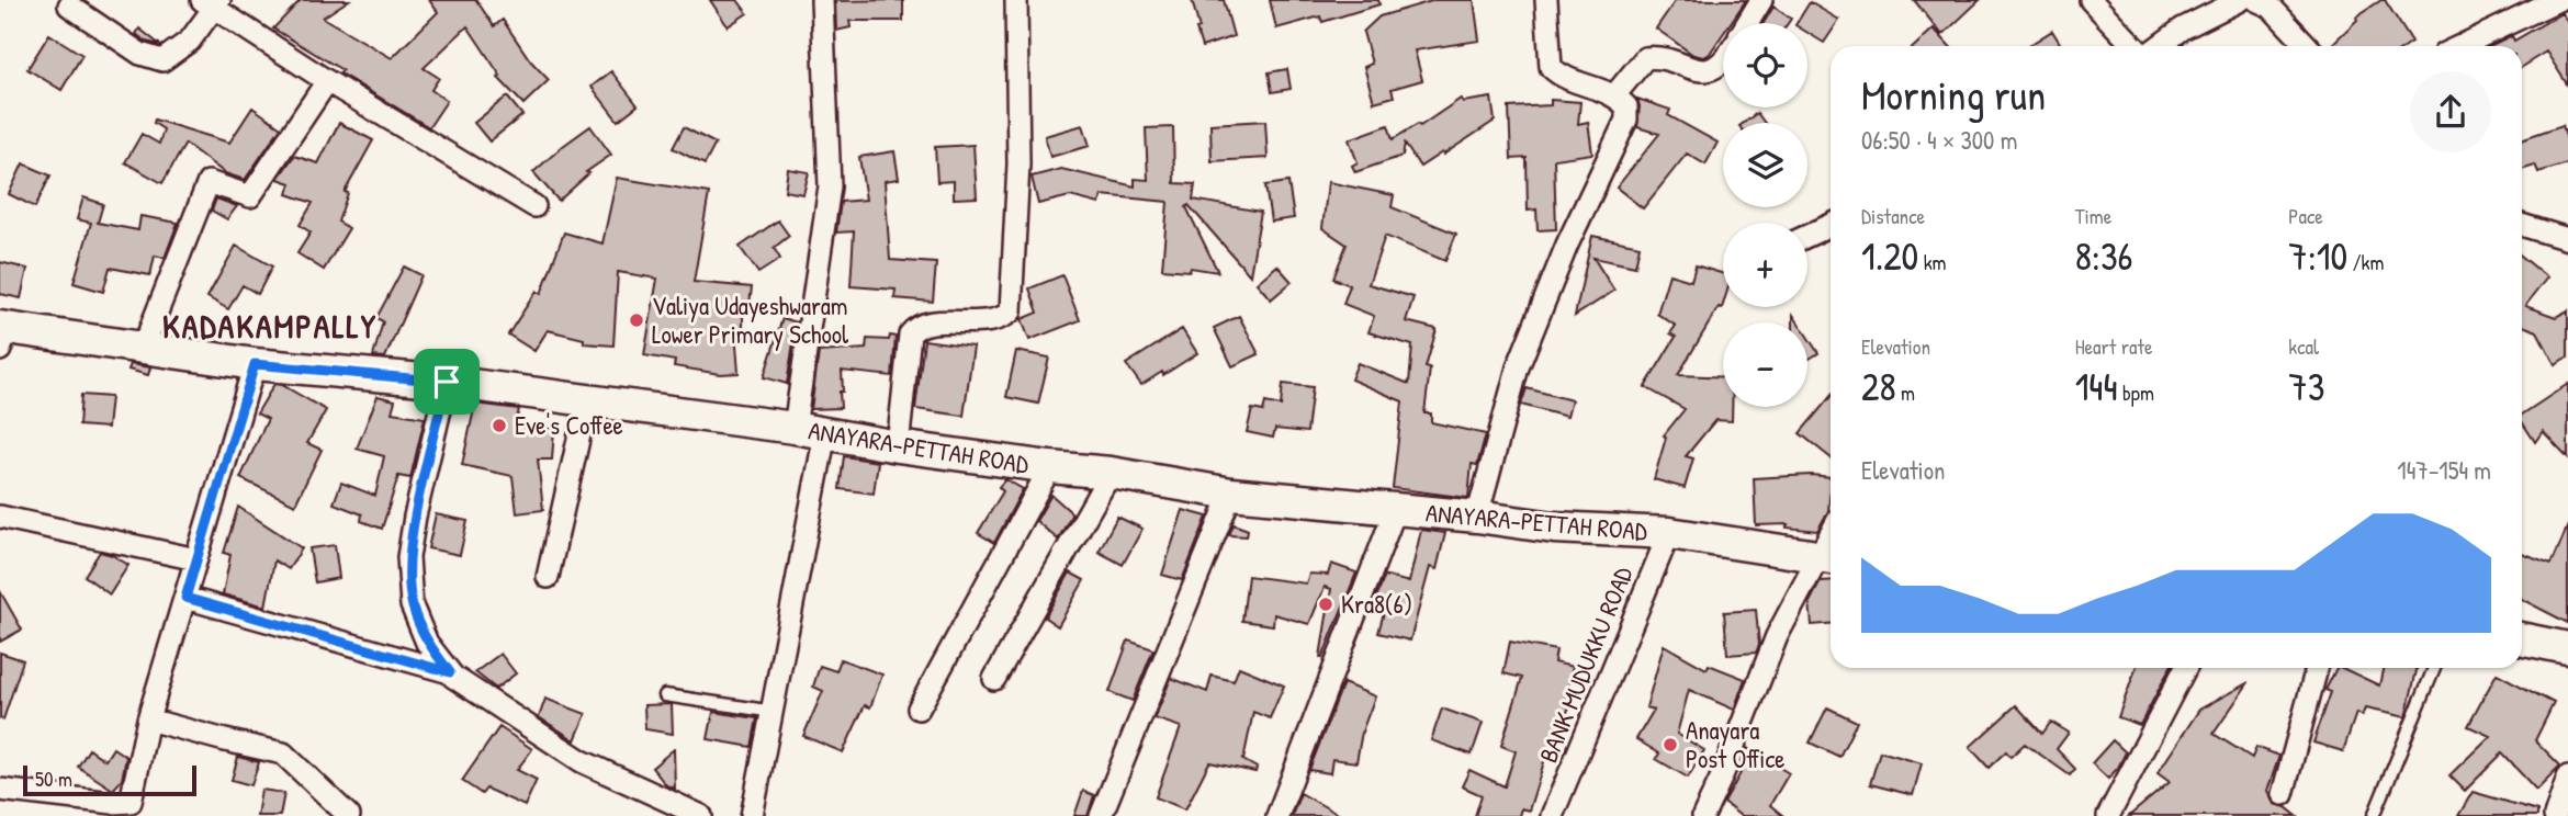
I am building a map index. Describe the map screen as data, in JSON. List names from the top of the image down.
{
  "streets": {
    "main road": ["ANAYARA-PETTAH ROAD"],
    "street": ["BANK MUDUKKU ROAD"]
  },
  "crossings": [
    ["ANAYARA-PETTAH ROAD", "BANK MUDUKKU ROAD"]
  ],
  "districts": ["KADAKAMPALLY"],
  "places": [
    "Valiya Udayeshwaram Lower Primary School",
    "Eve's Coffee",
    "Kra8(6)",
    "Anayara Post Office"
  ],
  "scale_bar": "50 m",
  "page": {
    "map_buttons": ["+", "−"],
    "heading": ["Morning run", "06:50 · 4 × 300 m"],
    "stats": [
      ["Distance", "1.20 km"],
      ["Time", "8:36"],
      ["Pace", "7:10 /km"],
      ["Elevation", "28 m"],
      ["Heart rate", "144 bpm"],
      ["kcal", "73"]
    ],
    "chart": ["Elevation", "147–154 m"],
    "scale": "50 m"
  }
}
